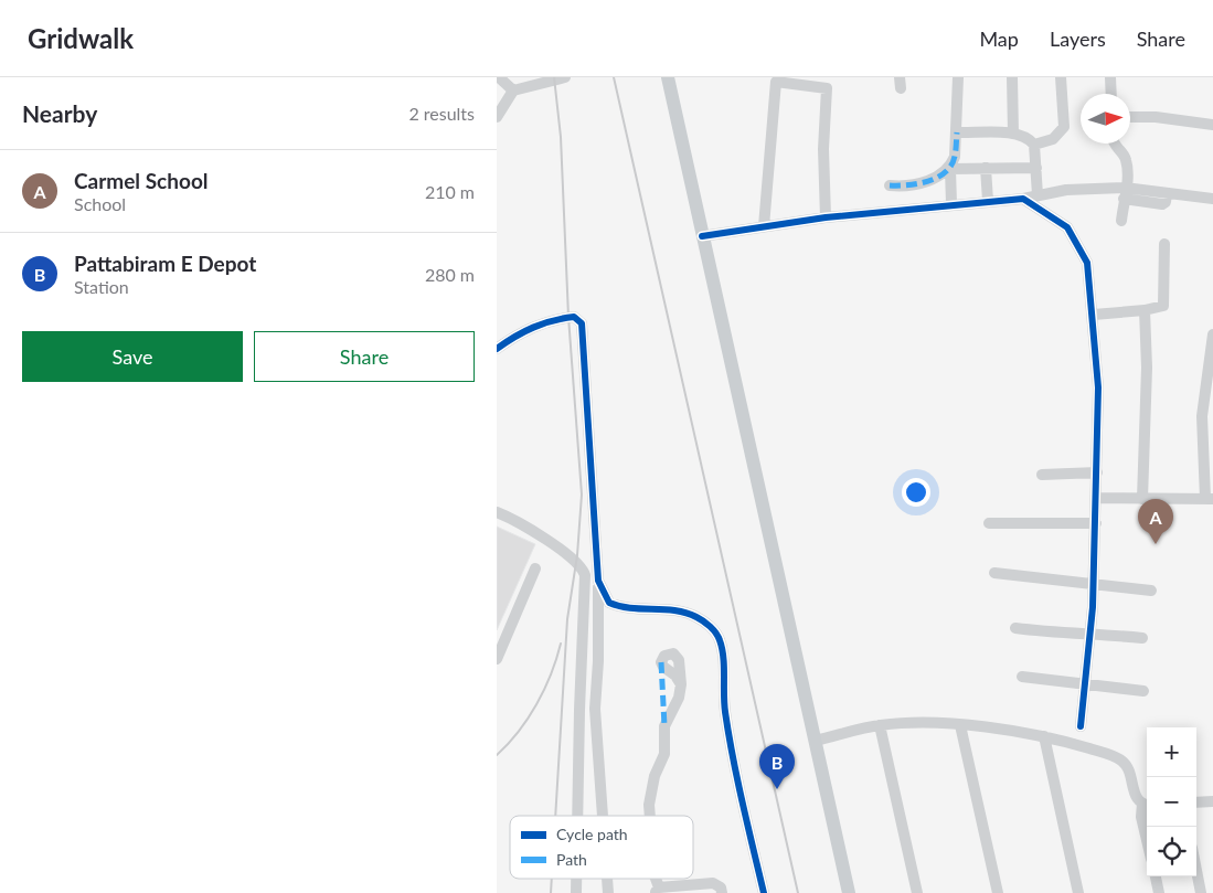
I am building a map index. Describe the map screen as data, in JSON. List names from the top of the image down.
{
  "legend": ["Cycle path", "Path"],
  "north": "right",
  "page": {
    "header": "Gridwalk",
    "nav": ["Map", "Layers", "Share"],
    "heading": ["Nearby", "2 results"],
    "list": [
      {
        "mark": "A",
        "name": "Carmel School",
        "note": "School",
        "value": "210 m"
      },
      {
        "mark": "B",
        "name": "Pattabiram E Depot",
        "note": "Station",
        "value": "280 m"
      }
    ],
    "buttons": ["Save", "Share"],
    "pins": ["A", "B"],
    "map_buttons": ["+", "−"]
  }
}
